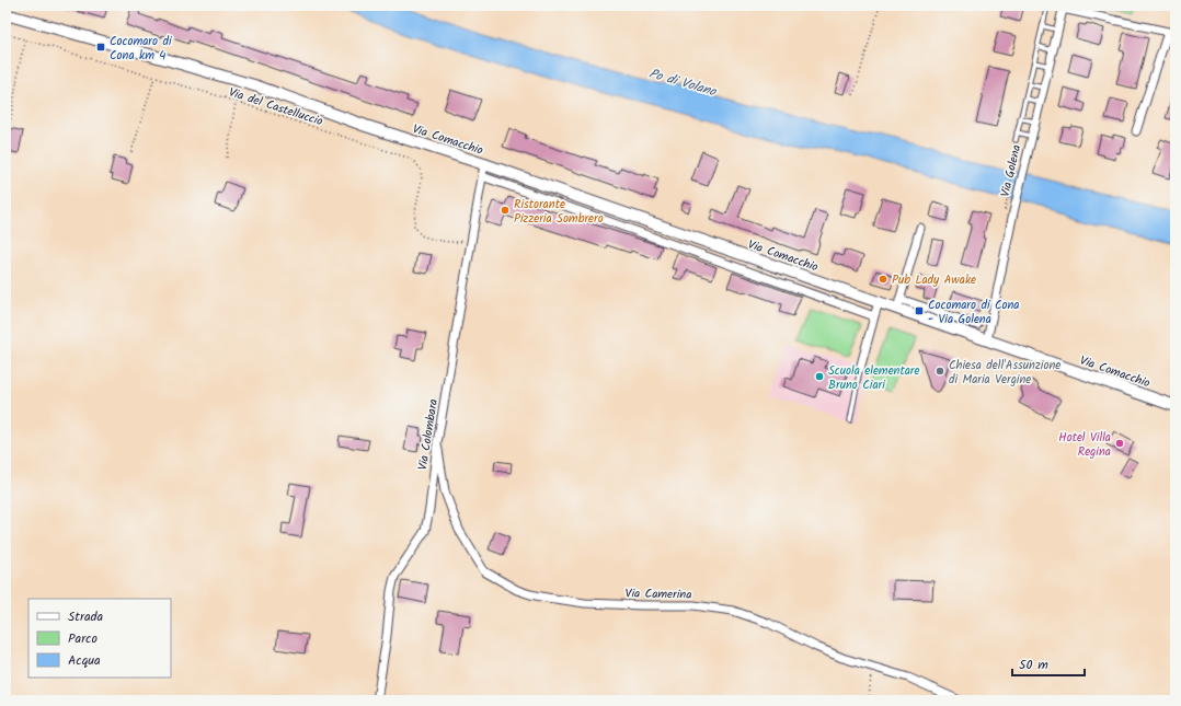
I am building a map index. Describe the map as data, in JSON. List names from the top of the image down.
{
  "streets": {
    "main road": ["Via Comacchio"],
    "street": ["Via Golena", "Via Colombara", "Via Camerina"],
    "path": ["Via del Castelluccio"]
  },
  "crossings": [
    ["Via del Castelluccio", "Via Colombara"],
    ["Via Comacchio", "Via Golena"],
    ["Via Comacchio", "Via Colombara"],
    ["Via Colombara", "Via Camerina"]
  ],
  "water": ["Po di Volano"],
  "places": {
    "transit": ["Cocomaro di Cona km 4", "Cocomaro di Cona - Via Golena"],
    "other": [
      "Ristorante Pizzeria Sombrero",
      "Pub Lady Awake",
      "Chiesa dell'Assunzione di Maria Vergine",
      "Scuola elementare Bruno Ciari",
      "Hotel Villa Regina"
    ]
  },
  "legend": ["Strada", "Parco", "Acqua"],
  "scale_bar": "50 m"
}
